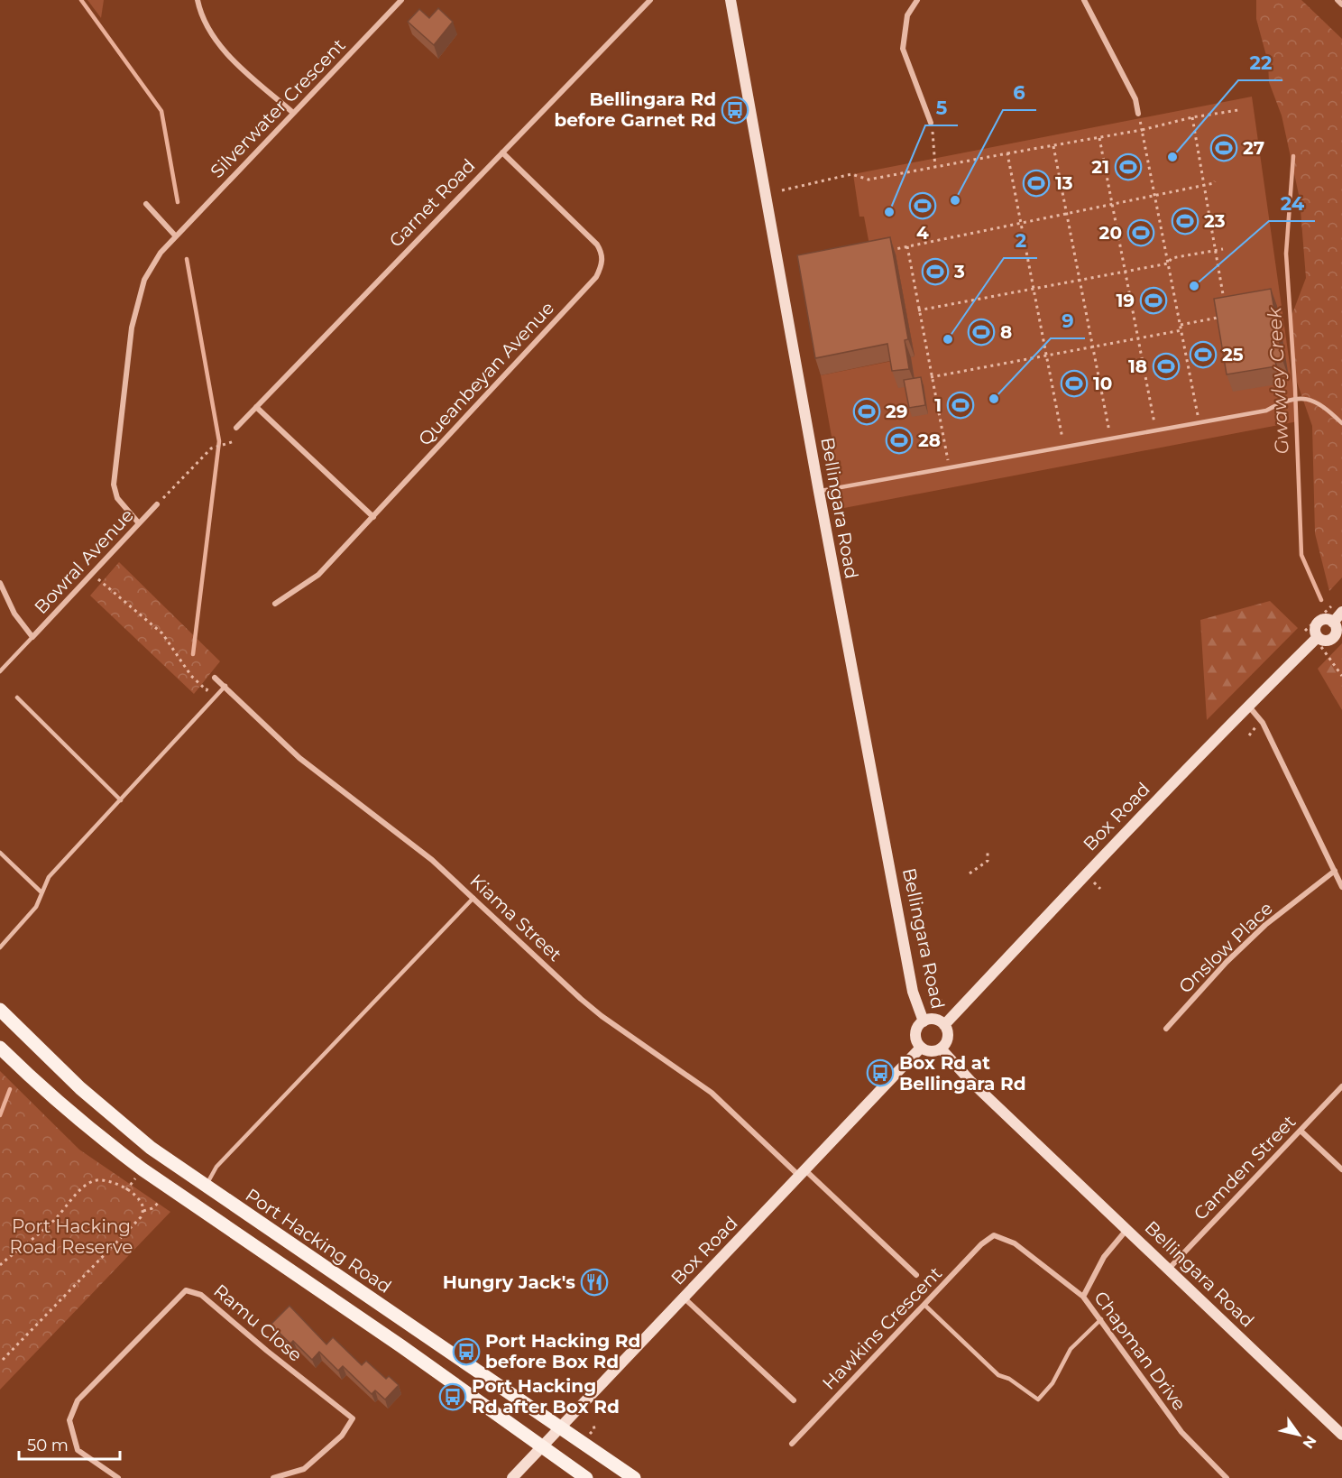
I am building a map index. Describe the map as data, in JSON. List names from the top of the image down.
{
  "streets": {
    "main road": ["Port Hacking Road"],
    "street": [
      "Silverwater Crescent",
      "Garnet Road",
      "Queanbeyan Avenue",
      "Bellingara Road",
      "Bowral Avenue",
      "Box Road",
      "Kiama Street",
      "Onslow Place",
      "Camden Street",
      "Ramu Close",
      "Hawkins Crescent",
      "Chapman Drive"
    ]
  },
  "crossings": [
    ["Silverwater Crescent", "Bowral Avenue"],
    ["Garnet Road", "Queanbeyan Avenue"],
    ["Bellingara Road", "Box Road"],
    ["Bellingara Road", "Camden Street"],
    ["Box Road", "Kiama Street"],
    ["Box Road", "Port Hacking Road"],
    ["Hawkins Crescent", "Chapman Drive"]
  ],
  "water": ["Gwawley Creek"],
  "parks": ["Port Hacking Road Reserve"],
  "places": {
    "bus stop": [
      "Bellingara Rd before Garnet Rd",
      "Box Rd at Bellingara Rd",
      "Port Hacking Rd before Box Rd",
      "Port Hacking Rd after Box Rd"
    ],
    "sports": [
      "27",
      "21",
      "13",
      "4",
      "23",
      "20",
      "3",
      "19",
      "8",
      "25",
      "18",
      "10",
      "1",
      "29",
      "28"
    ],
    "other": [
      "22",
      "6",
      "5",
      "24",
      "2",
      "9"
    ],
    "restaurant": ["Hungry Jack's"]
  },
  "scale_bar": "50 m",
  "north": "bottom right"
}
